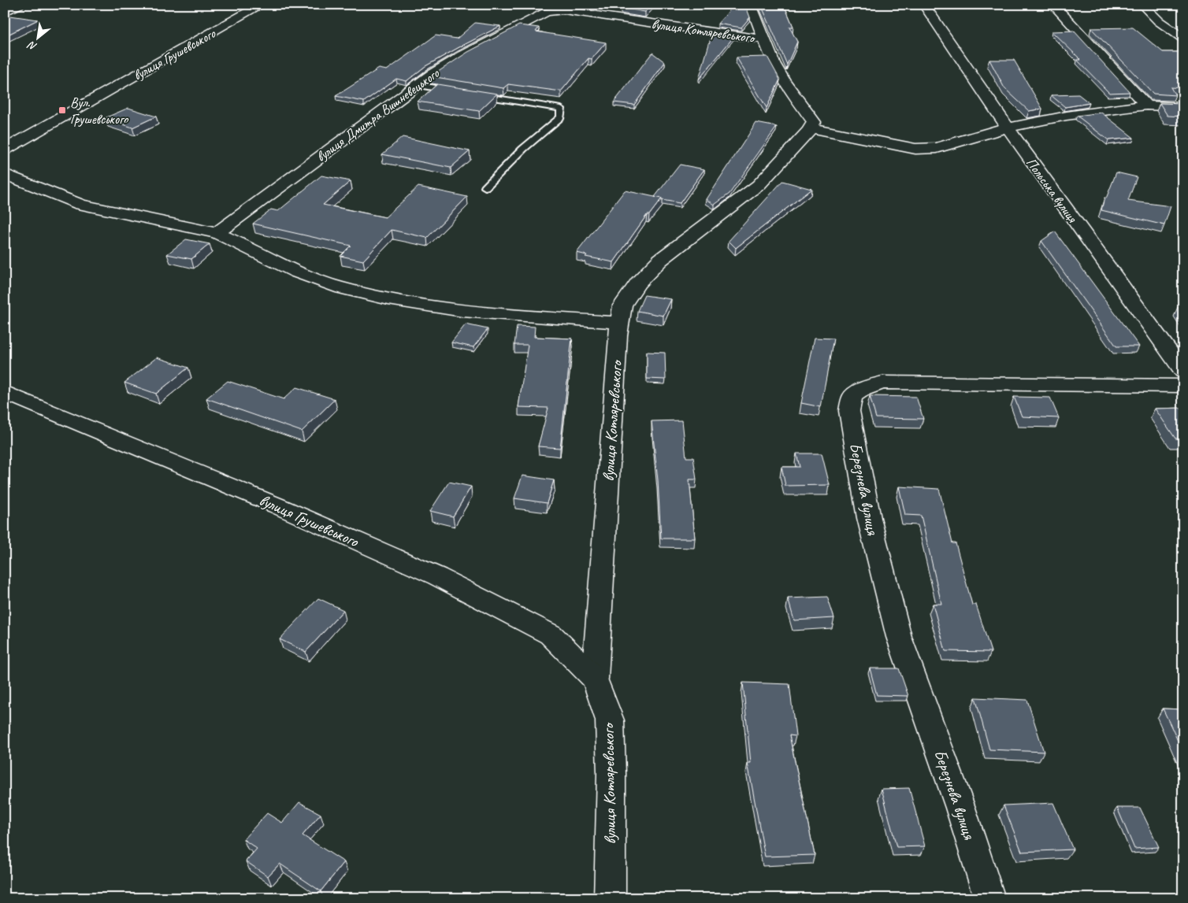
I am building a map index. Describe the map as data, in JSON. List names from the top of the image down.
{
  "streets": {
    "street": [
      "вулиця Котляревського",
      "вулиця Грушевського",
      "вулиця Дмитра Вишневецького",
      "Польська вулиця",
      "Березнева вулиця"
    ]
  },
  "crossings": [
    ["вулиця Котляревського", "вулиця Грушевського"],
    ["вулиця Котляревського", "вулиця Дмитра Вишневецького"]
  ],
  "places": {
    "transit": ["Вул. Грушевського"]
  },
  "north": "bottom left"
}
